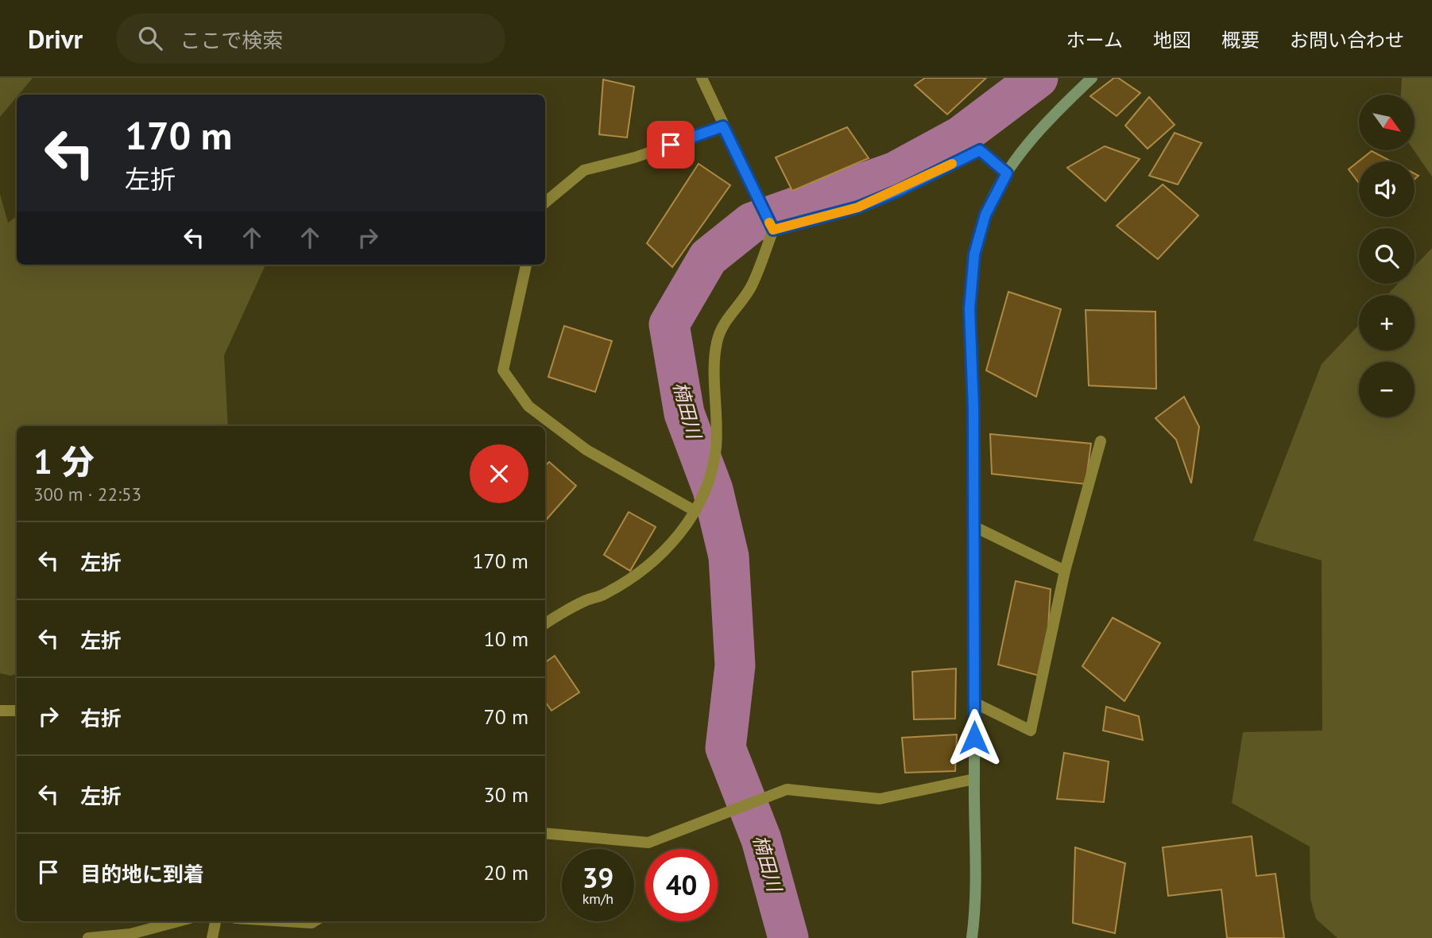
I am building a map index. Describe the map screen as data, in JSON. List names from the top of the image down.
{
  "water": ["楠田川"],
  "north": "bottom right",
  "page": {
    "header": "Drivr",
    "search": "ここで検索",
    "nav": [
      "ホーム",
      "地図",
      "概要",
      "お問い合わせ"
    ],
    "map_buttons": ["+", "−"],
    "turn": ["170 m", "左折"],
    "heading": ["1 分", "300 m · 22:53"],
    "list": [
      {
        "name": "左折",
        "value": "170 m"
      },
      {
        "name": "左折",
        "value": "10 m"
      },
      {
        "name": "右折",
        "value": "70 m"
      },
      {
        "name": "左折",
        "value": "30 m"
      },
      {
        "name": "目的地に到着",
        "value": "20 m"
      }
    ],
    "speed": "39 km/h",
    "limit": "40"
  }
}
